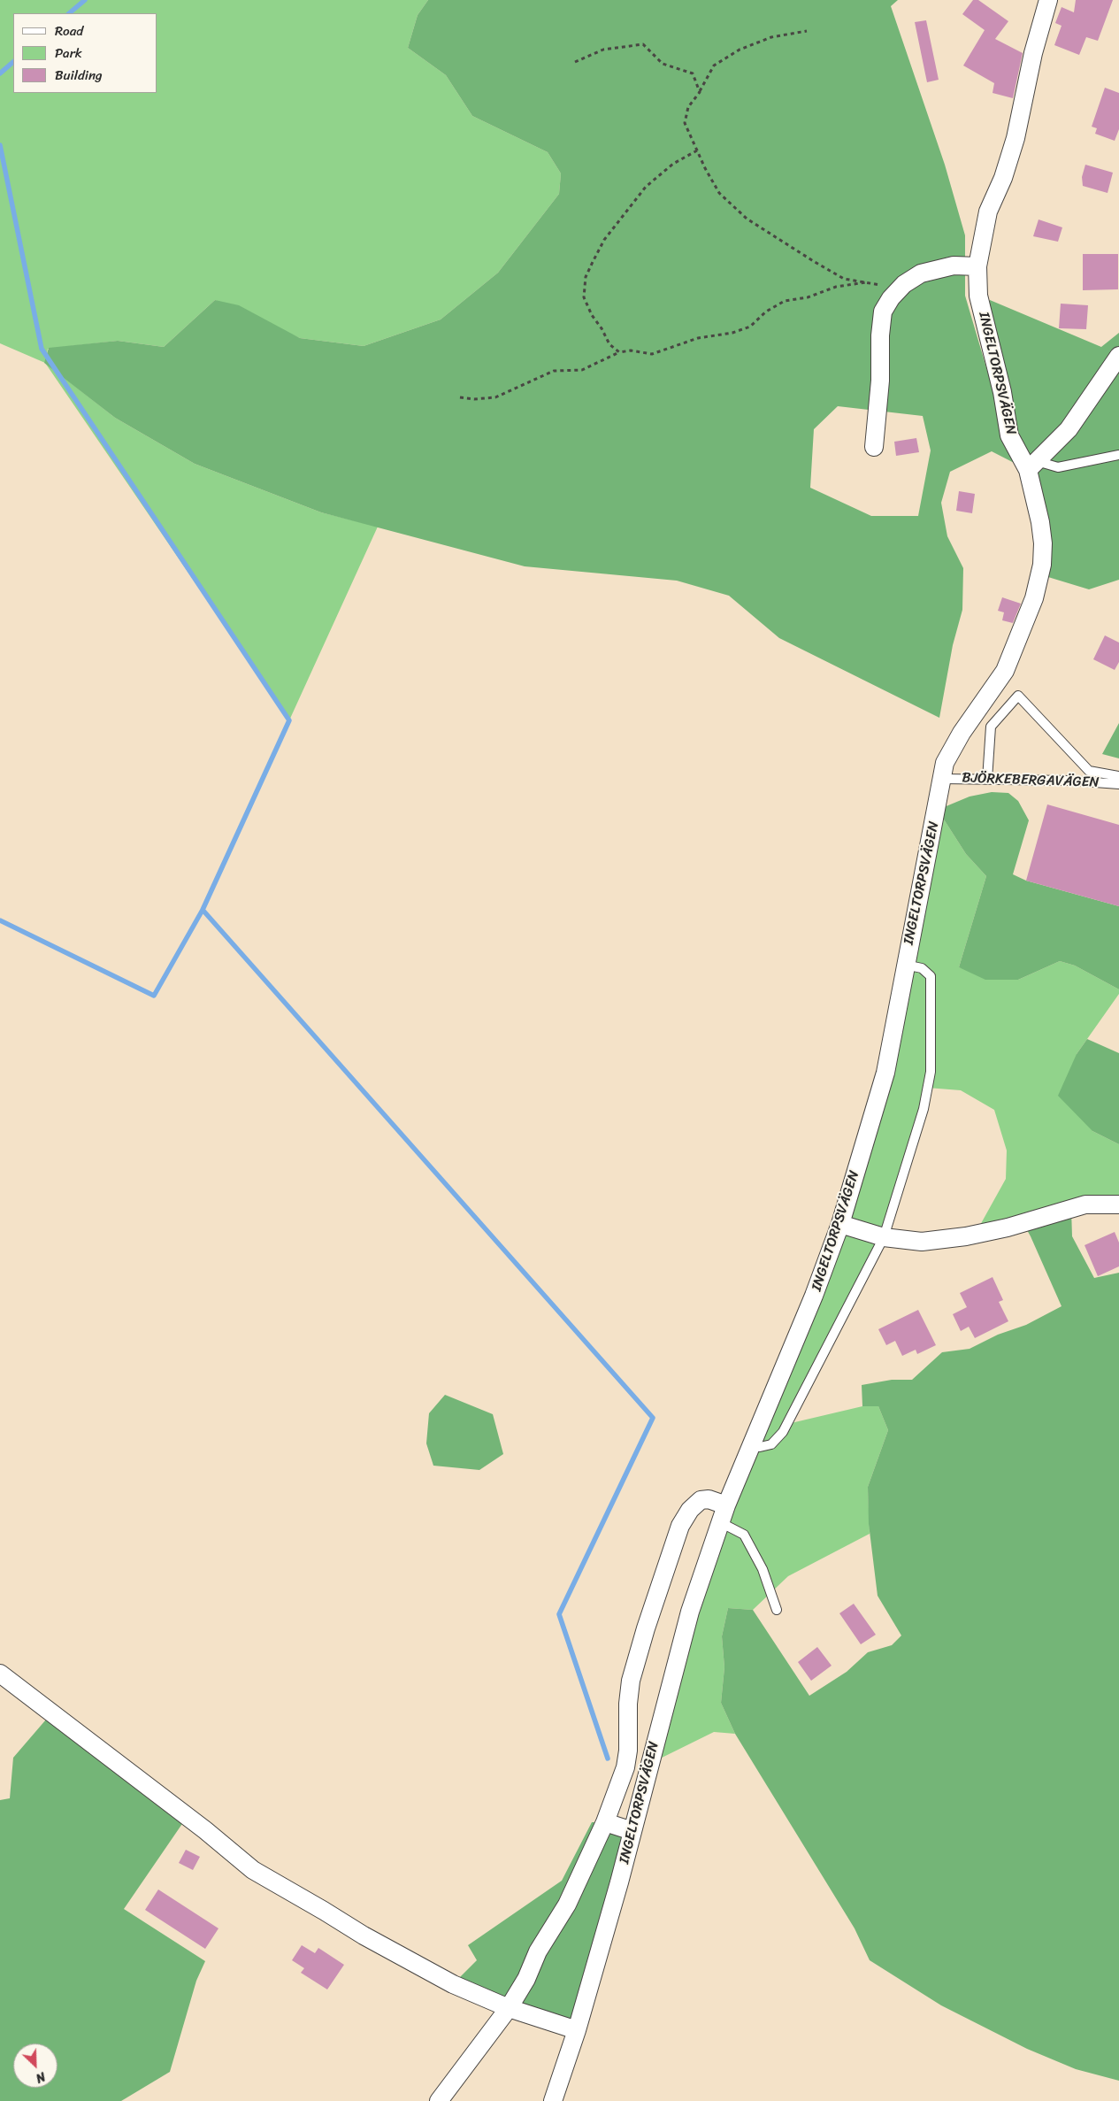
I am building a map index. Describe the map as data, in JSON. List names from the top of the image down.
{
  "streets": {
    "street": ["INGELTORPSVÄGEN"],
    "lane": ["BJÖRKEBERGAVÄGEN"]
  },
  "crossings": [
    ["INGELTORPSVÄGEN", "BJÖRKEBERGAVÄGEN"]
  ],
  "legend": ["Road", "Park", "Building"],
  "north": "bottom right"
}
